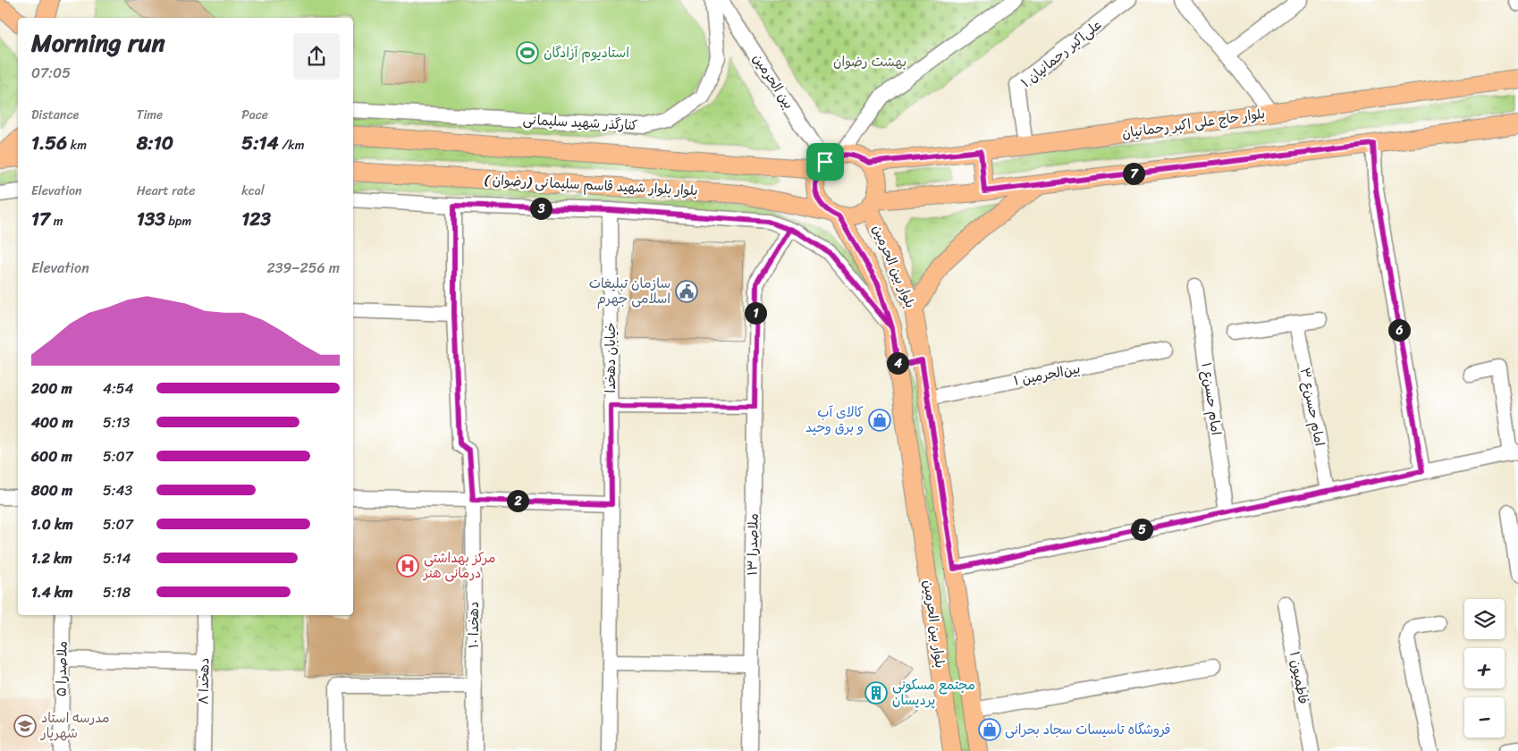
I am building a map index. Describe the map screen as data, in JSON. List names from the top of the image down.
{
  "streets": {
    "main road": ["بلوار حاج علی اکبر رحمانیان", "بلوار بلوار شهید قاسم سلیمانی (رضوان )", "بلوار بین الحرمین"],
    "street": [
      "علی‌اکبر رحمانیان ۱",
      "بین الحرمین",
      "کنارگذر شهید سلیمانی",
      "خیابان دهخدا",
      "بین‌الحرمین ۱",
      "امام حسن‌ع ۱",
      "امام حسن‌ع ۳",
      "ملاصدرا ۱۳",
      "دهخدا ۱۰",
      "ملاصدرا ۵",
      "فاطمیون ۱",
      "دهخدا ۸"
    ]
  },
  "crossings": [
    ["علی‌اکبر رحمانیان ۱", "بلوار حاج علی اکبر رحمانیان"],
    ["بین الحرمین", "بلوار حاج علی اکبر رحمانیان"],
    ["بین الحرمین", "بلوار بلوار شهید قاسم سلیمانی (رضوان )"],
    ["بین الحرمین", "بلوار بین الحرمین"],
    ["بلوار حاج علی اکبر رحمانیان", "بلوار بلوار شهید قاسم سلیمانی (رضوان )"],
    ["بلوار حاج علی اکبر رحمانیان", "بلوار بین الحرمین"],
    ["بلوار بلوار شهید قاسم سلیمانی (رضوان )", "بلوار بین الحرمین"],
    ["بلوار بین الحرمین", "بین‌الحرمین ۱"]
  ],
  "parks": ["بهشت رضوان"],
  "places": {
    "sports": ["استادیوم آزادگان"],
    "public building": ["سازمان تبلیغات اسلامی جهرم"],
    "shop": ["کالای آب و برق وحید", "فروشگاه تاسیسات سجاد بحرانی"],
    "hospital": ["مرکز بهداشتی درمانی هنر"],
    "building": ["مجتمع مسکونی پردیسان"],
    "school or university": ["مدرسه استاد شهریار"]
  },
  "page": {
    "heading": ["Morning run", "07:05"],
    "stats": [
      ["Distance", "1.56 km"],
      ["Time", "8:10"],
      ["Pace", "5:14 /km"],
      ["Elevation", "17 m"],
      ["Heart rate", "133 bpm"],
      ["kcal", "123"]
    ],
    "pins": [
      "7",
      "3",
      "1",
      "6",
      "4",
      "2",
      "5"
    ],
    "chart": ["Elevation", "239–256 m"],
    "list": [
      {
        "name": "200 m",
        "note": "4:54"
      },
      {
        "name": "400 m",
        "note": "5:13"
      },
      {
        "name": "600 m",
        "note": "5:07"
      },
      {
        "name": "800 m",
        "note": "5:43"
      },
      {
        "name": "1.0 km",
        "note": "5:07"
      },
      {
        "name": "1.2 km",
        "note": "5:14"
      },
      {
        "name": "1.4 km",
        "note": "5:18"
      }
    ],
    "map_buttons": ["+", "−"]
  }
}
